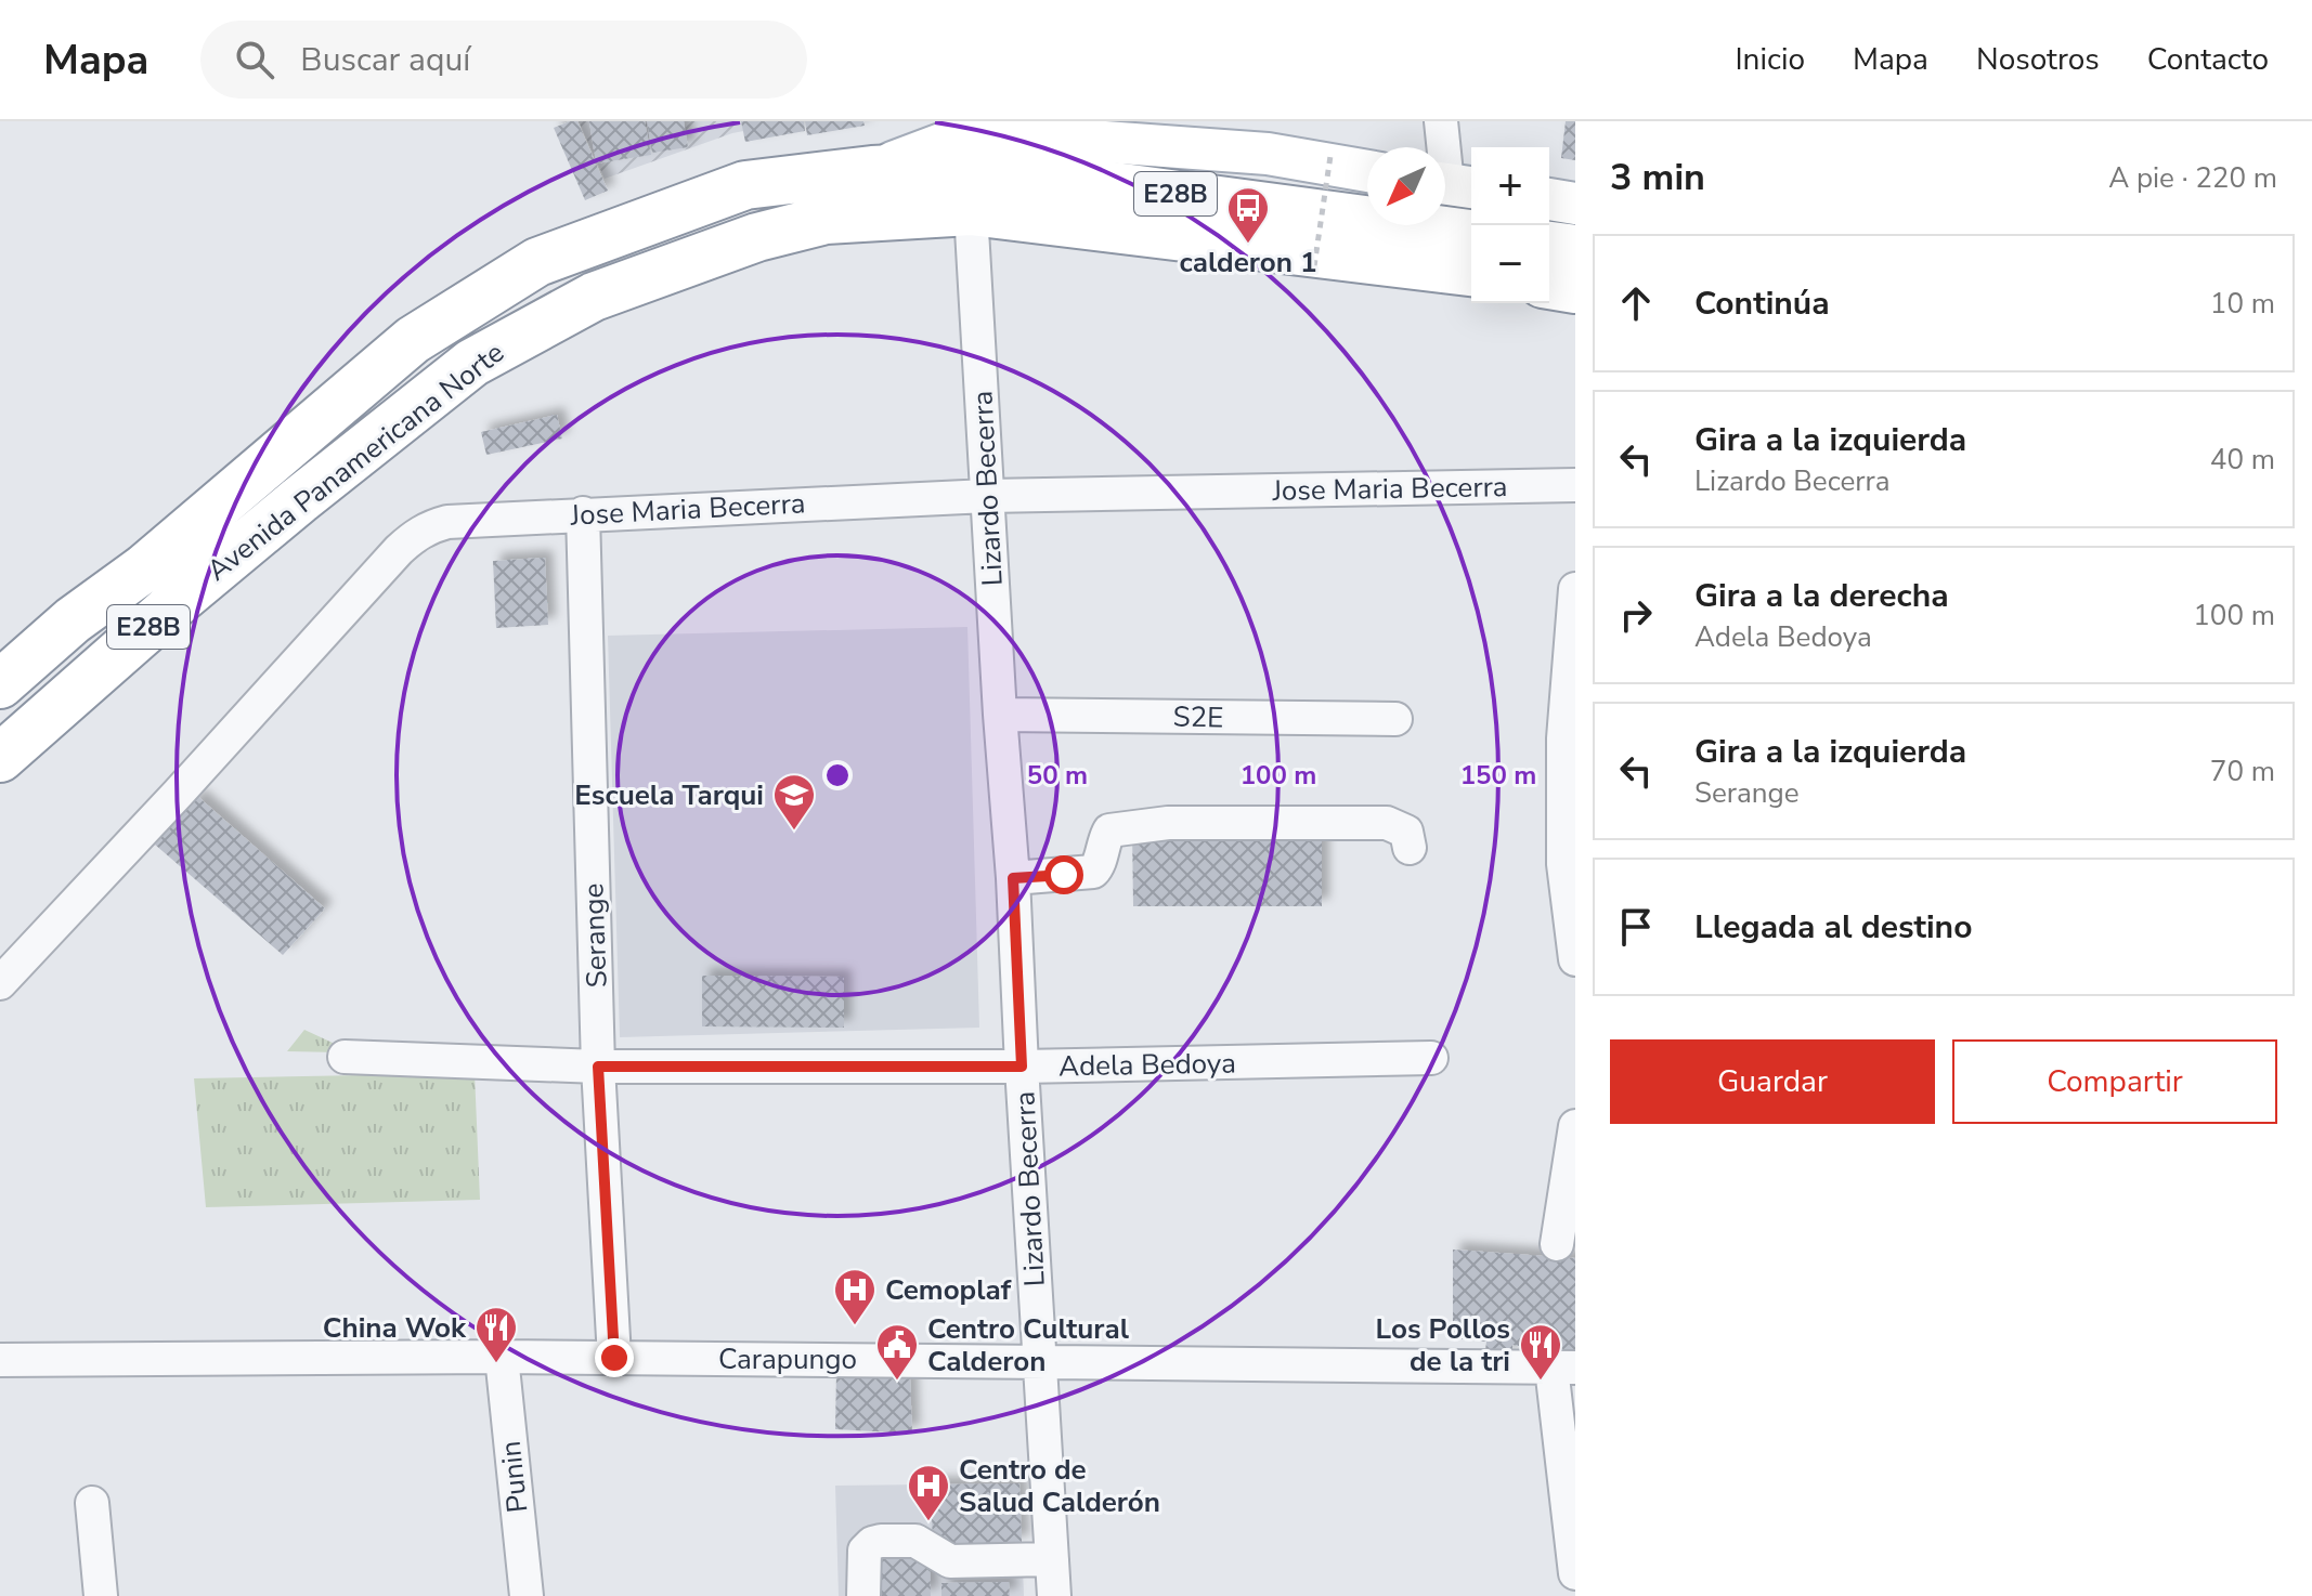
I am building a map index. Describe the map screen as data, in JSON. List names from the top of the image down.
{
  "streets": {
    "highway": ["E28B", "Avenida Panamericana Norte"],
    "street": [
      "Lizardo Becerra",
      "Jose Maria Becerra",
      "S2E",
      "Serange",
      "Adela Bedoya",
      "Carapungo",
      "Punin"
    ]
  },
  "crossings": [
    ["Avenida Panamericana Norte", "Lizardo Becerra"],
    ["Lizardo Becerra", "Jose Maria Becerra"],
    ["Lizardo Becerra", "S2E"],
    ["Lizardo Becerra", "Adela Bedoya"],
    ["Lizardo Becerra", "Carapungo"],
    ["Jose Maria Becerra", "Serange"],
    ["Serange", "Adela Bedoya"],
    ["Serange", "Carapungo"],
    ["Carapungo", "Punin"]
  ],
  "places": {
    "bus stop": ["calderon 1"],
    "school or university": ["Escuela Tarqui"],
    "hospital": ["Cemoplaf", "Centro de Salud Calderón"],
    "restaurant": ["China Wok", "Los Pollos de la tri"],
    "public building": ["Centro Cultural Calderon"]
  },
  "north": "bottom left",
  "page": {
    "header": "Mapa",
    "search": "Buscar aquí",
    "nav": [
      "Inicio",
      "Mapa",
      "Nosotros",
      "Contacto"
    ],
    "heading": ["3 min", "A pie · 220 m"],
    "map_buttons": ["+", "−"],
    "list": [
      ["Continúa", "10 m"],
      ["Gira a la izquierda", "Lizardo Becerra", "40 m"],
      ["Gira a la derecha", "Adela Bedoya", "100 m"],
      ["Gira a la izquierda", "Serange", "70 m"],
      "Llegada al destino"
    ],
    "buttons": ["Guardar", "Compartir"]
  },
  "rings": ["50 m", "100 m", "150 m"]
}
